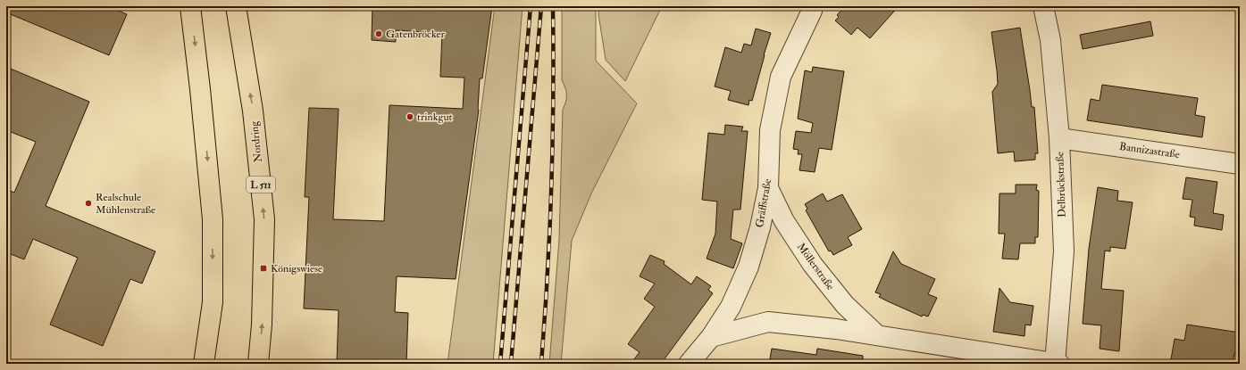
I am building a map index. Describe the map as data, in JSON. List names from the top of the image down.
{
  "streets": {
    "main road": ["Nordring", "L 511"],
    "street": [
      "Bannizastraße",
      "Delbrückstraße",
      "Gräffstraße",
      "Möllerstraße"
    ]
  },
  "crossings": [
    ["Bannizastraße", "Delbrückstraße"],
    ["Gräffstraße", "Möllerstraße"]
  ],
  "places": {
    "other": ["Gatenbröcker", "trinkgut", "Realschule Mühlenstraße"],
    "transit": ["Königswiese"]
  }
}
